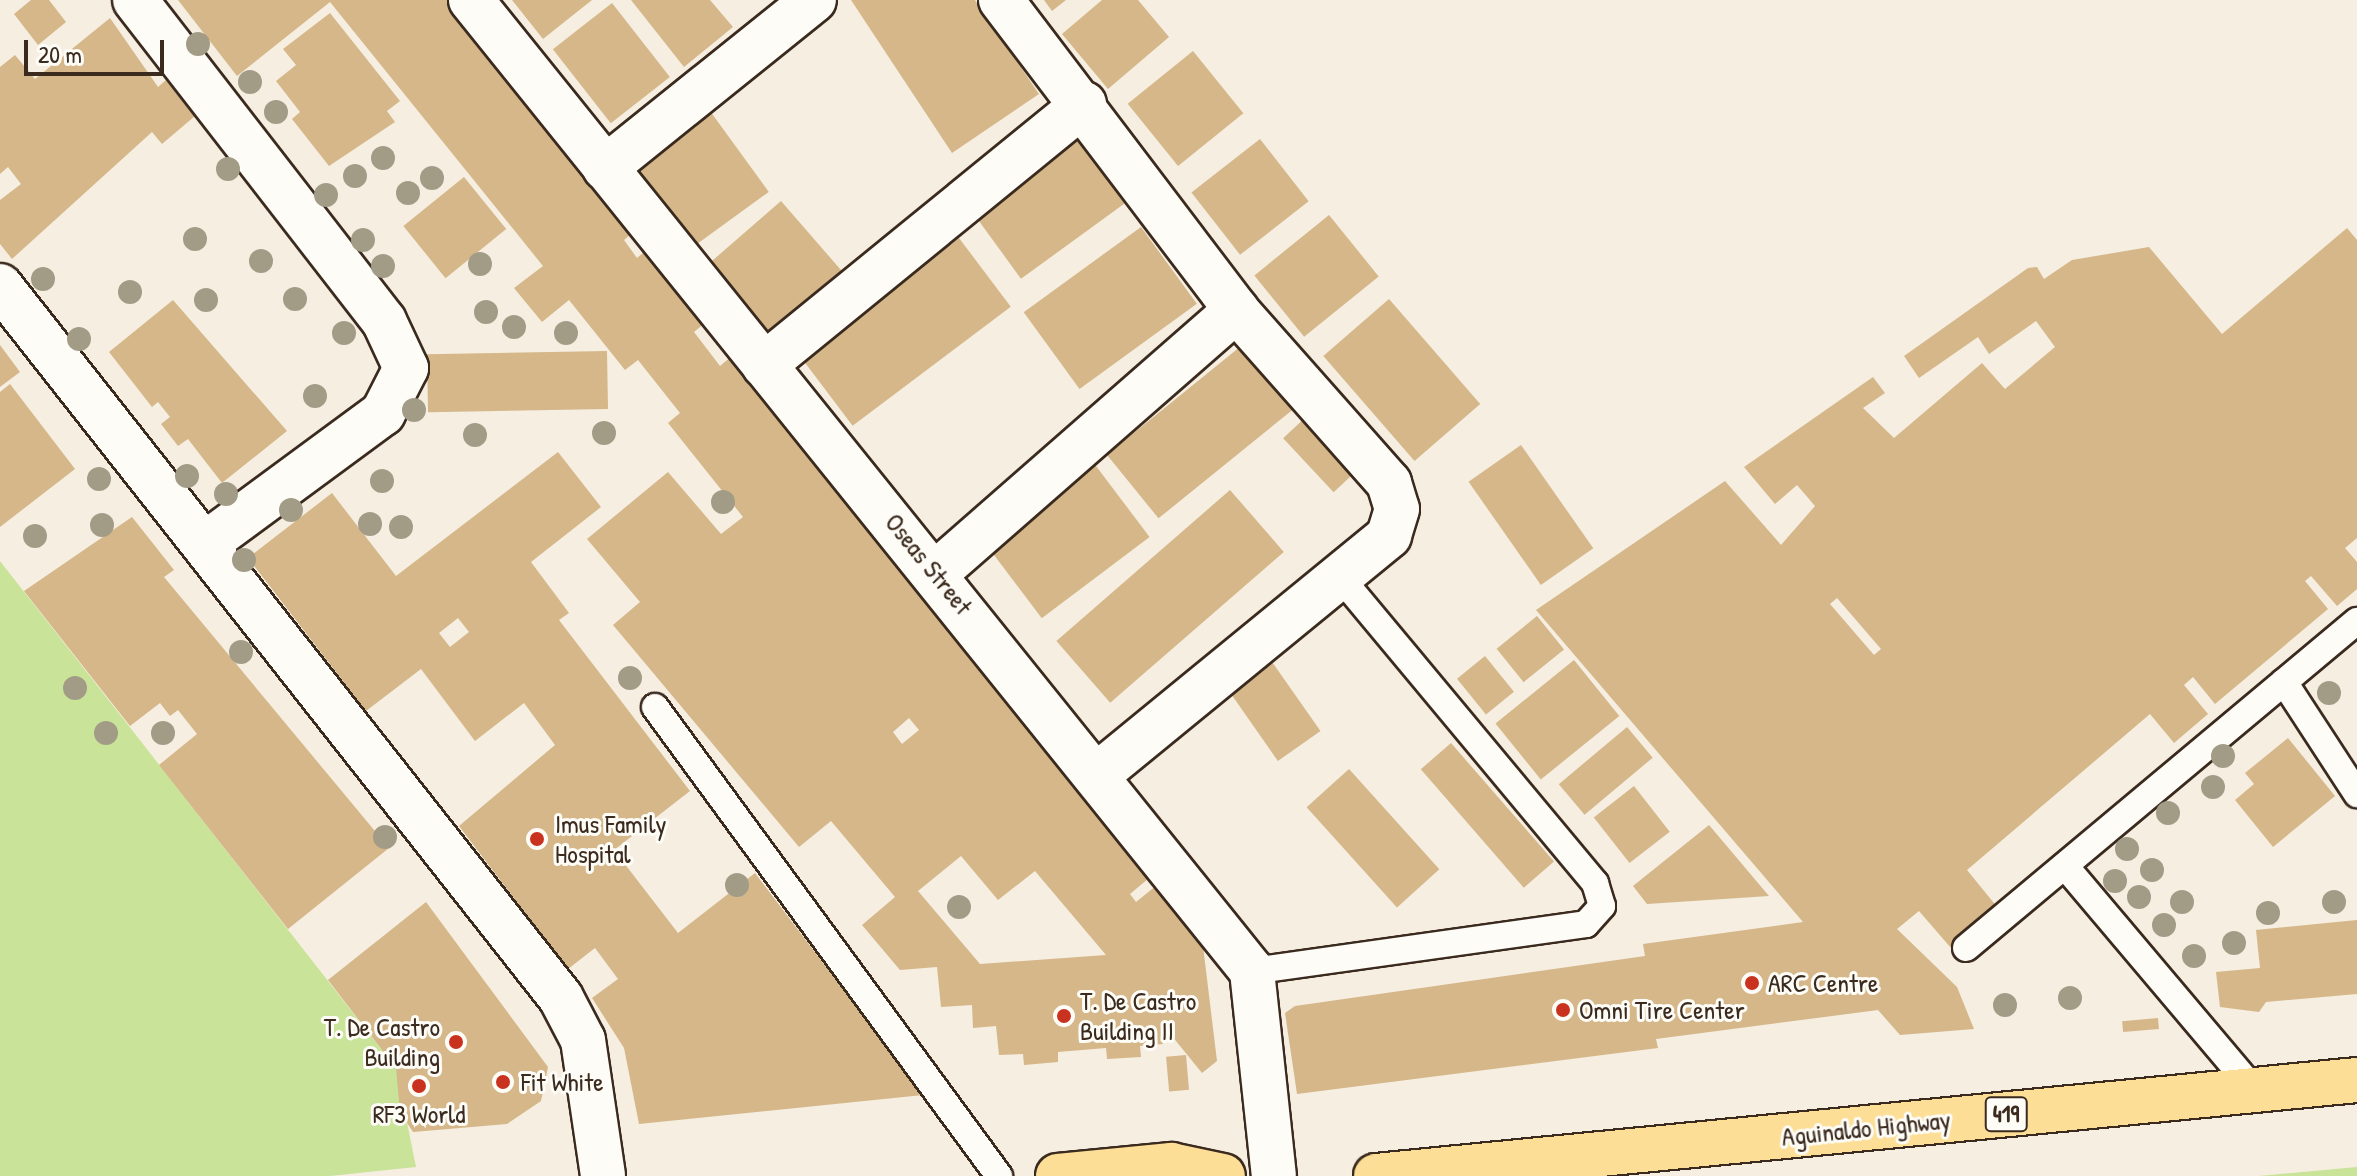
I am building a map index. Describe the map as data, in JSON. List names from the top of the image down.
{
  "streets": {
    "highway": ["419", "Aguinaldo Highway"],
    "street": ["Oseas Street"]
  },
  "places": [
    "Imus Family Hospital",
    "ARC Centre",
    "Omni Tire Center",
    "T. De Castro Building II",
    "T. De Castro Building",
    "Fit White",
    "RF3 World"
  ],
  "scale_bar": "20 m"
}
